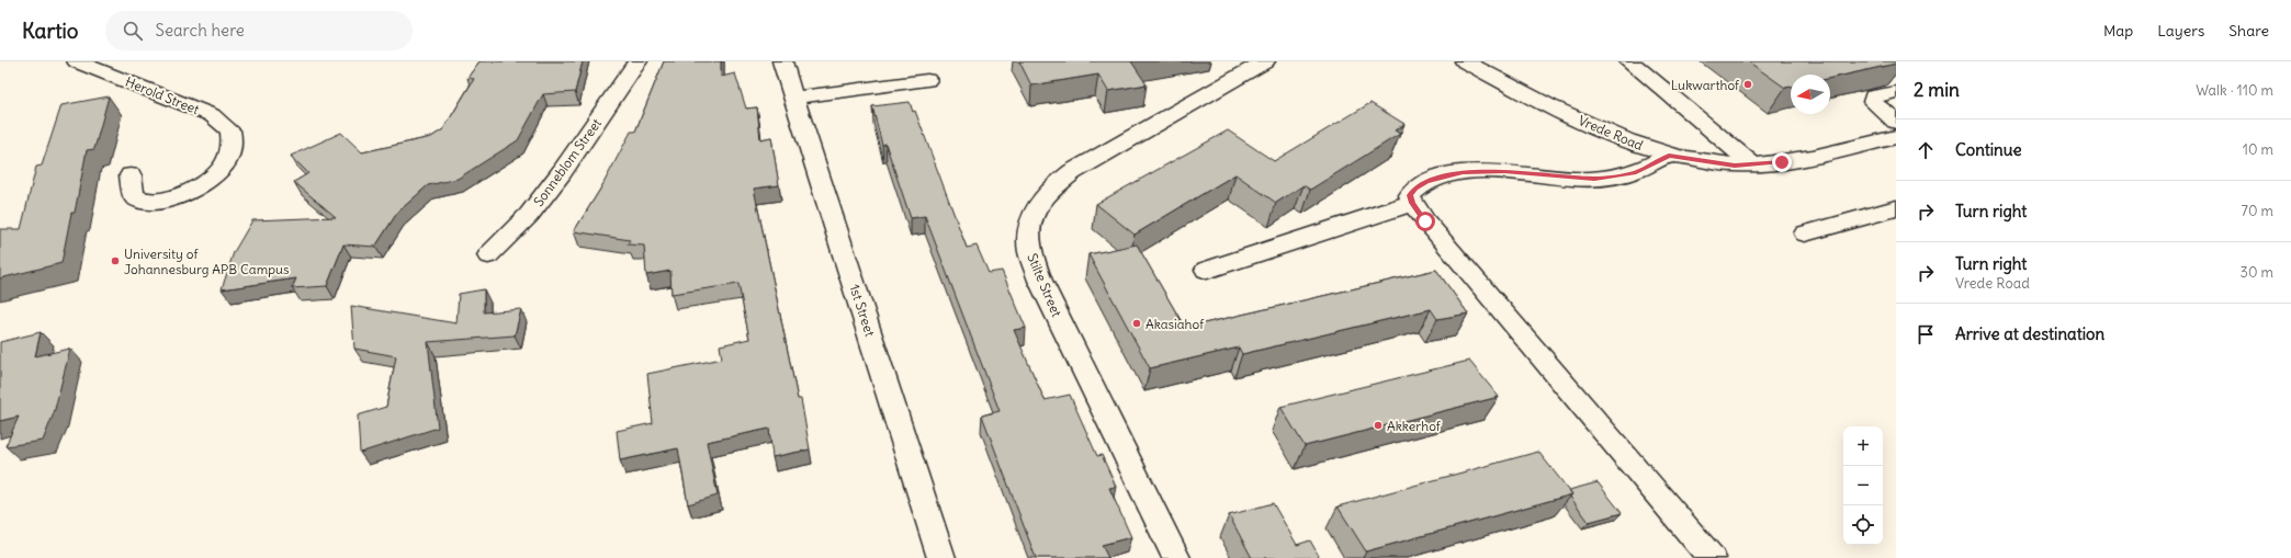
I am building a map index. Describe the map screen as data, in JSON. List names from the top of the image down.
{
  "streets": {
    "street": [
      "Herold Street",
      "Vrede Road",
      "Sonneblom Street",
      "Stilte Street",
      "1st Street"
    ]
  },
  "places": [
    "Lukwarthof",
    "University of Johannesburg APB Campus",
    "Akasiahof",
    "Akkerhof"
  ],
  "north": "left",
  "page": {
    "header": "Kartio",
    "search": "Search here",
    "nav": ["Map", "Layers", "Share"],
    "heading": ["2 min", "Walk · 110 m"],
    "list": [
      ["Continue", "10 m"],
      ["Turn right", "70 m"],
      ["Turn right", "Vrede Road", "30 m"],
      "Arrive at destination"
    ],
    "map_buttons": ["+", "−"]
  }
}
